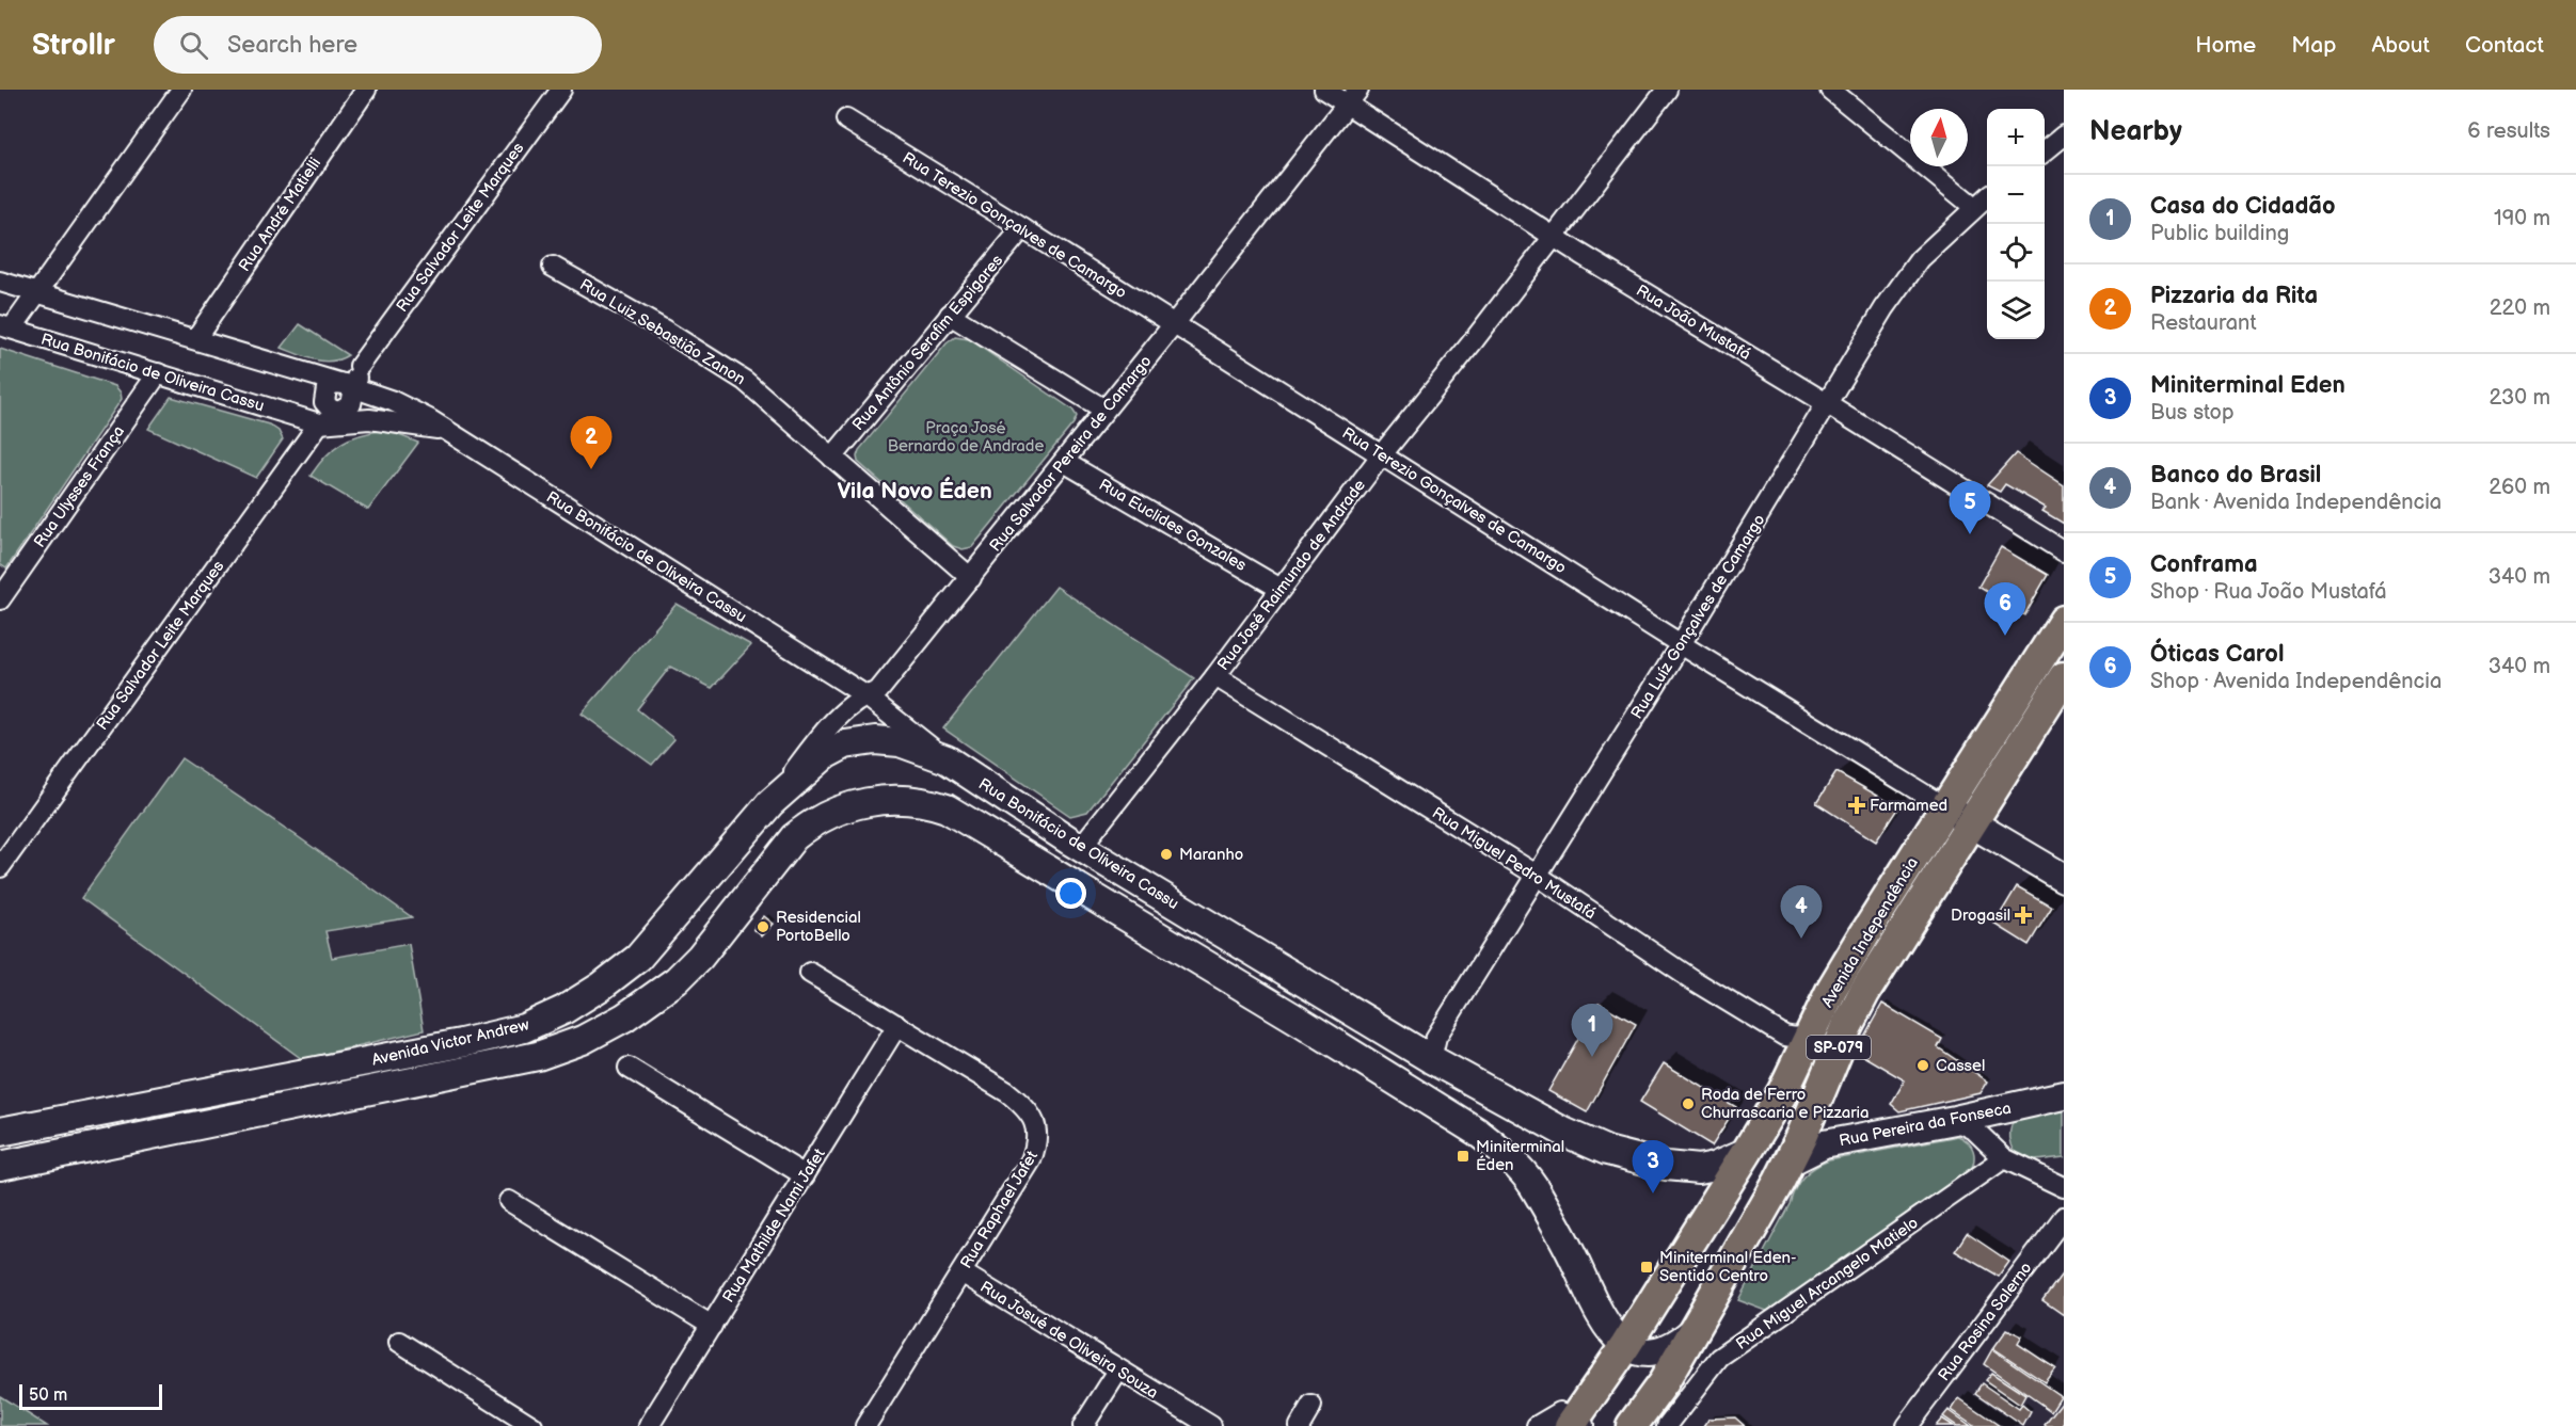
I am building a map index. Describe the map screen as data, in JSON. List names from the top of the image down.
{
  "streets": {
    "main road": [
      "Rua Terezio Gonçalves de Camargo",
      "Rua Bonifácio de Oliveira Cassu",
      "Avenida Independência",
      "Avenida Victor Andrew",
      "SP-079",
      "Rua Pereira da Fonseca"
    ],
    "street": [
      "Rua André Matielli",
      "Rua Salvador Leite Marques",
      "Rua João Mustafá",
      "Rua Luiz Sebastião Zanon",
      "Rua Antônio Serafim Espigares",
      "Rua Salvador Pereira de Camargo",
      "Rua Ulysses França",
      "Rua Euclides Gonzales",
      "Rua José Raimundo de Andrade",
      "Rua Luíz Gonçalves de Camargo",
      "Rua Miguel Pedro Mustafá",
      "Rua Raphael Jafet",
      "Rua Mathilde Nami Jafet",
      "Rua Miguel Arcangelo Matielo",
      "Rua Rosina Salerno",
      "Rua Josué de Oliveira Souza"
    ]
  },
  "crossings": [
    ["Rua André Matielli", "Rua Bonifácio de Oliveira Cassu"],
    ["Rua Terezio Gonçalves de Camargo", "Rua Antônio Serafim Espigares"],
    ["Rua Terezio Gonçalves de Camargo", "Rua Salvador Pereira de Camargo"],
    ["Rua Terezio Gonçalves de Camargo", "Rua José Raimundo de Andrade"],
    ["Rua Terezio Gonçalves de Camargo", "Rua Luíz Gonçalves de Camargo"],
    ["Rua Terezio Gonçalves de Camargo", "Avenida Independência"],
    ["Rua Salvador Leite Marques", "Rua Bonifácio de Oliveira Cassu"],
    ["Rua João Mustafá", "Rua Salvador Pereira de Camargo"],
    ["Rua João Mustafá", "Rua José Raimundo de Andrade"],
    ["Rua João Mustafá", "Rua Luíz Gonçalves de Camargo"],
    ["Rua Luiz Sebastião Zanon", "Rua Antônio Serafim Espigares"],
    ["Rua Luiz Sebastião Zanon", "Rua Salvador Pereira de Camargo"],
    ["Rua Bonifácio de Oliveira Cassu", "Rua Salvador Pereira de Camargo"],
    ["Rua Bonifácio de Oliveira Cassu", "Rua Ulysses França"],
    ["Rua Bonifácio de Oliveira Cassu", "Rua José Raimundo de Andrade"],
    ["Rua Bonifácio de Oliveira Cassu", "Rua Luíz Gonçalves de Camargo"],
    ["Rua Bonifácio de Oliveira Cassu", "Avenida Independência"],
    ["Rua Bonifácio de Oliveira Cassu", "Avenida Victor Andrew"],
    ["Rua Salvador Pereira de Camargo", "Rua Euclides Gonzales"],
    ["Rua Salvador Pereira de Camargo", "Avenida Victor Andrew"],
    ["Rua Euclides Gonzales", "Rua José Raimundo de Andrade"],
    ["Rua José Raimundo de Andrade", "Rua Miguel Pedro Mustafá"],
    ["Rua Luíz Gonçalves de Camargo", "Rua Miguel Pedro Mustafá"],
    ["Rua Miguel Pedro Mustafá", "Avenida Independência"],
    ["Avenida Independência", "Rua Pereira da Fonseca"],
    ["Rua Raphael Jafet", "Rua Mathilde Nami Jafet"],
    ["Rua Raphael Jafet", "Rua Josué de Oliveira Souza"]
  ],
  "districts": ["Vila Novo Éden"],
  "parks": ["Praça José Bernardo de Andrade"],
  "places": {
    "health": ["Farmamed", "Drogasil"],
    "other": [
      "Maranho",
      "Residencial PortoBello",
      "Cassel",
      "Roda de Ferro Churrascaria e Pizzaria"
    ],
    "transit": ["Miniterminal Éden", "Miniterminal Eden- Sentido Centro"]
  },
  "scale_bar": "50 m",
  "north": "top",
  "page": {
    "header": "Strollr",
    "search": "Search here",
    "nav": [
      "Home",
      "Map",
      "About",
      "Contact"
    ],
    "heading": ["Nearby", "6 results"],
    "map_buttons": ["+", "−"],
    "list": [
      {
        "mark": "1",
        "name": "Casa do Cidadão",
        "note": "Public building",
        "value": "190 m"
      },
      {
        "mark": "2",
        "name": "Pizzaria da Rita",
        "note": "Restaurant",
        "value": "220 m"
      },
      {
        "mark": "3",
        "name": "Miniterminal Eden",
        "note": "Bus stop",
        "value": "230 m"
      },
      {
        "mark": "4",
        "name": "Banco do Brasil",
        "note": "Bank · Avenida Independência",
        "value": "260 m"
      },
      {
        "mark": "5",
        "name": "Conframa",
        "note": "Shop · Rua João Mustafá",
        "value": "340 m"
      },
      {
        "mark": "6",
        "name": "Óticas Carol",
        "note": "Shop · Avenida Independência",
        "value": "340 m"
      }
    ],
    "pins": [
      "2",
      "5",
      "6",
      "4",
      "1",
      "3"
    ],
    "scale": "50 m"
  }
}
